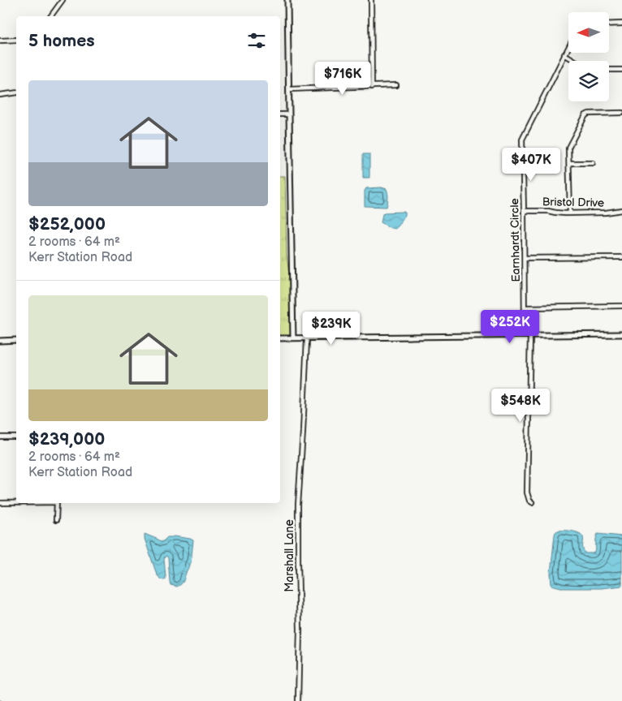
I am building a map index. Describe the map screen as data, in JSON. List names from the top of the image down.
{
  "streets": {
    "street": ["Bristol Drive", "Earnhardt Circle", "Marshall Lane"]
  },
  "crossings": [
    ["Bristol Drive", "Earnhardt Circle"]
  ],
  "north": "left",
  "page": {
    "heading": "5 homes",
    "price": [
      "$716K",
      "$407K",
      "$252K",
      "$239K",
      "$548K"
    ],
    "list": [
      {
        "name": "$252,000",
        "note": "2 rooms · 64 m² · Kerr Station Road"
      },
      {
        "name": "$239,000",
        "note": "2 rooms · 64 m² · Kerr Station Road"
      }
    ]
  }
}
